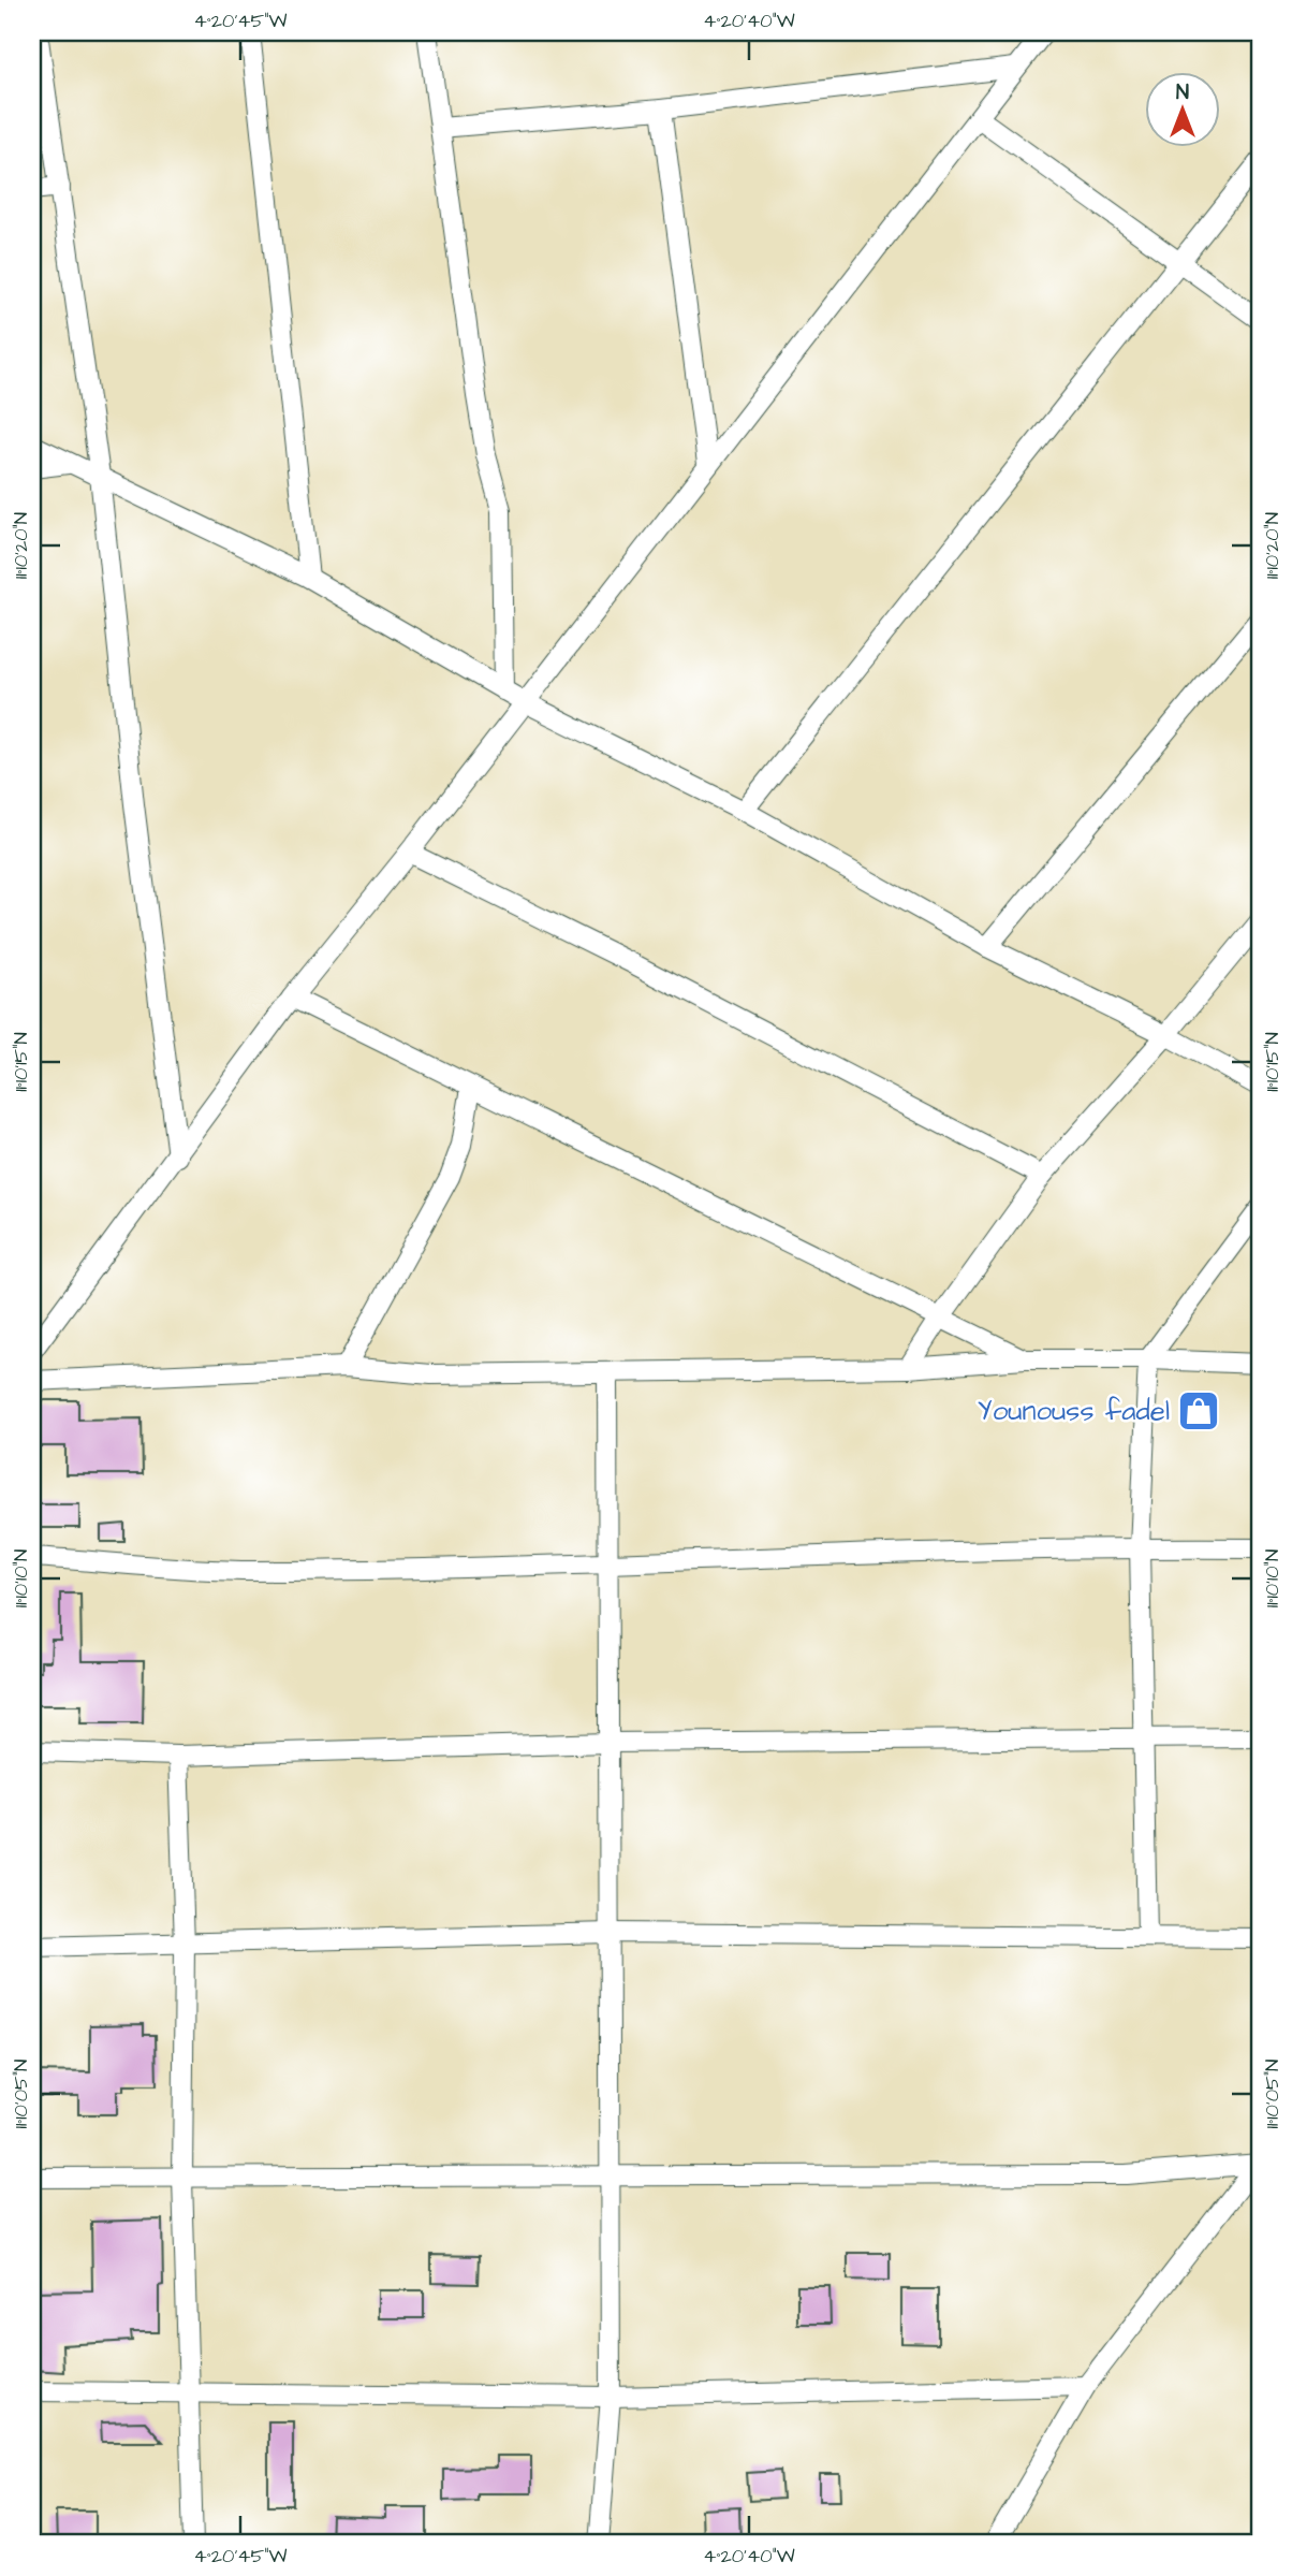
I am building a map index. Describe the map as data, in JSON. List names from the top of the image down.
{
  "places": {
    "shop": ["Younouss fadel"]
  },
  "north": "top",
  "coordinates": [
    "4°20'45\"W",
    "4°20'40\"W",
    "11°10'20\"N",
    "11°10'15\"N",
    "11°10'10\"N",
    "11°10'05\"N"
  ]
}
